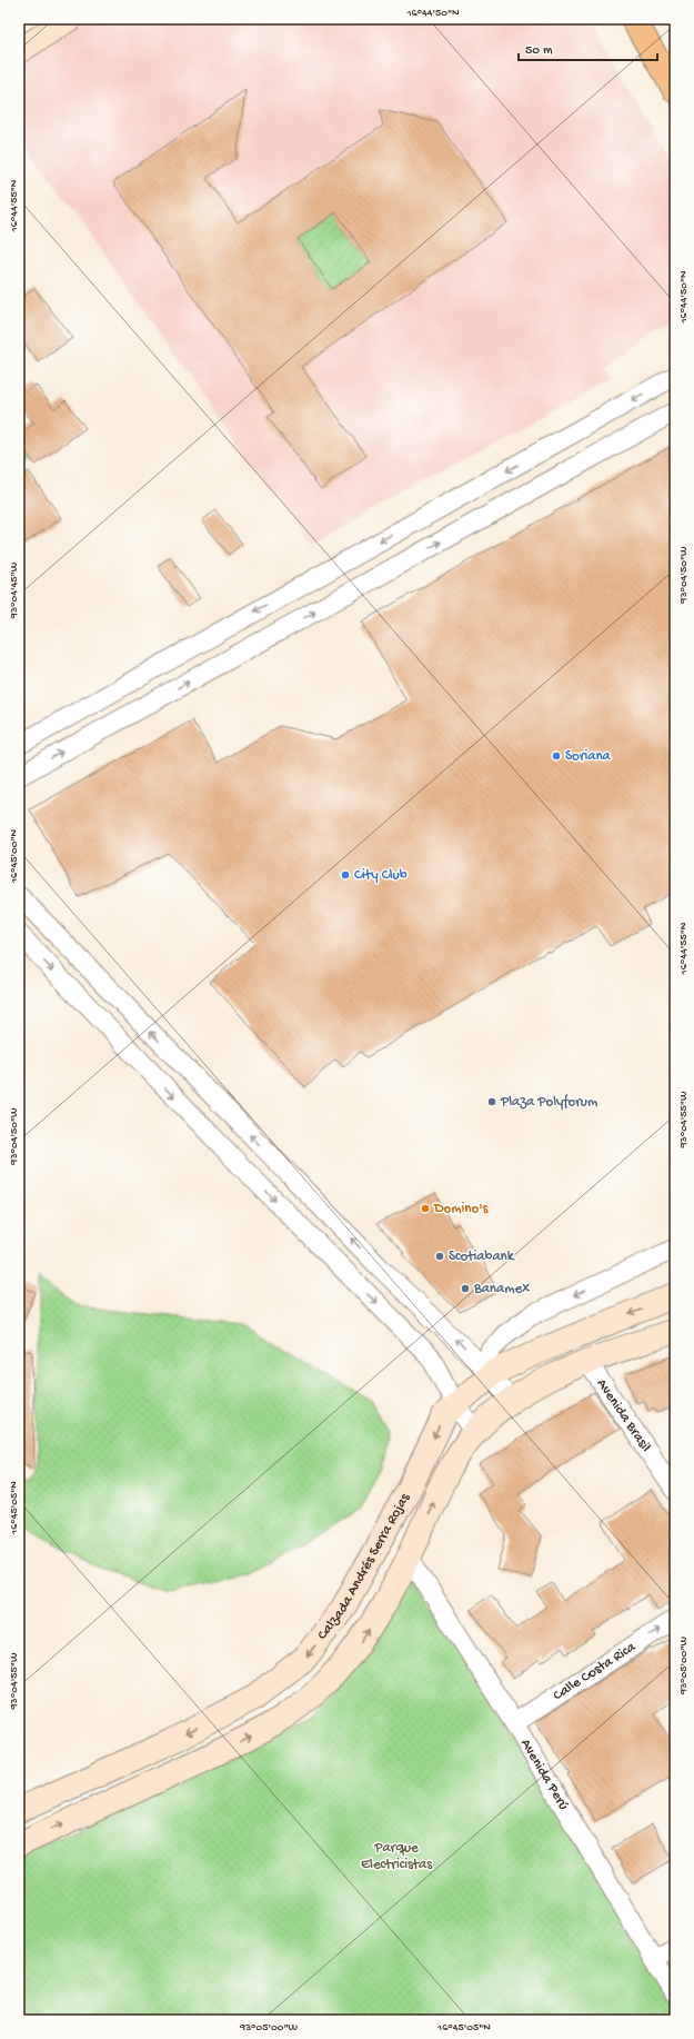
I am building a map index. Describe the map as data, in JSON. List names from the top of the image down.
{
  "streets": {
    "main road": ["Calzada Andrés Serra Rojas"],
    "street": ["Avenida Brasil", "Calle Costa Rica", "Avenida Perú"]
  },
  "crossings": [
    ["Avenida Brasil", "Calzada Andrés Serra Rojas"],
    ["Calzada Andrés Serra Rojas", "Avenida Perú"],
    ["Calle Costa Rica", "Avenida Perú"]
  ],
  "one_way": ["Calle Costa Rica"],
  "parks": ["Parque Electricistas"],
  "places": [
    "Soriana",
    "City Club",
    "Plaza Polyforum",
    "Domino's",
    "Scotiabank",
    "Banamex"
  ],
  "scale_bar": "50 m",
  "coordinates": [
    "16°44'50\"N",
    "16°44'55\"N",
    "93°04'50\"W",
    "93°04'45\"W",
    "16°45'00\"N",
    "93°04'55\"W",
    "16°45'05\"N",
    "93°05'00\"W"
  ]
}
